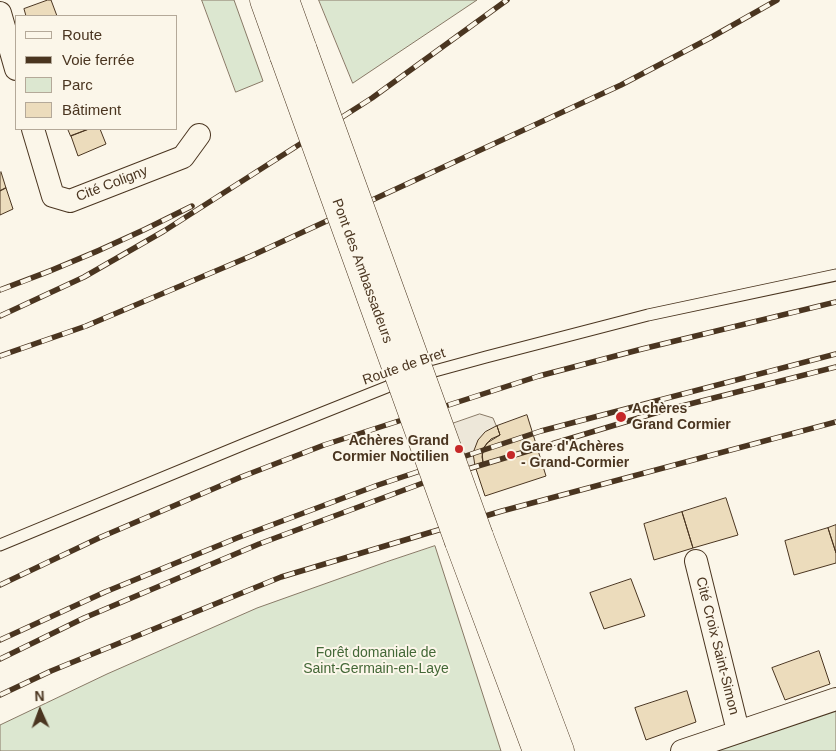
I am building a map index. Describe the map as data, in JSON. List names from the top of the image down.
{
  "streets": {
    "main road": ["Pont des Ambassadeurs"],
    "street": ["Cité Coligny", "Cité Croix Saint-Simon"],
    "lane": ["Route de Bret"]
  },
  "parks": ["Forêt domaniale de Saint-Germain-en-Laye"],
  "places": ["Achères Grand Cormier", "Achères Grand Cormier Noctilien", "Gare d'Achères - Grand-Cormier"],
  "legend": [
    "Route",
    "Voie ferrée",
    "Parc",
    "Bâtiment"
  ],
  "north": "top"
}
